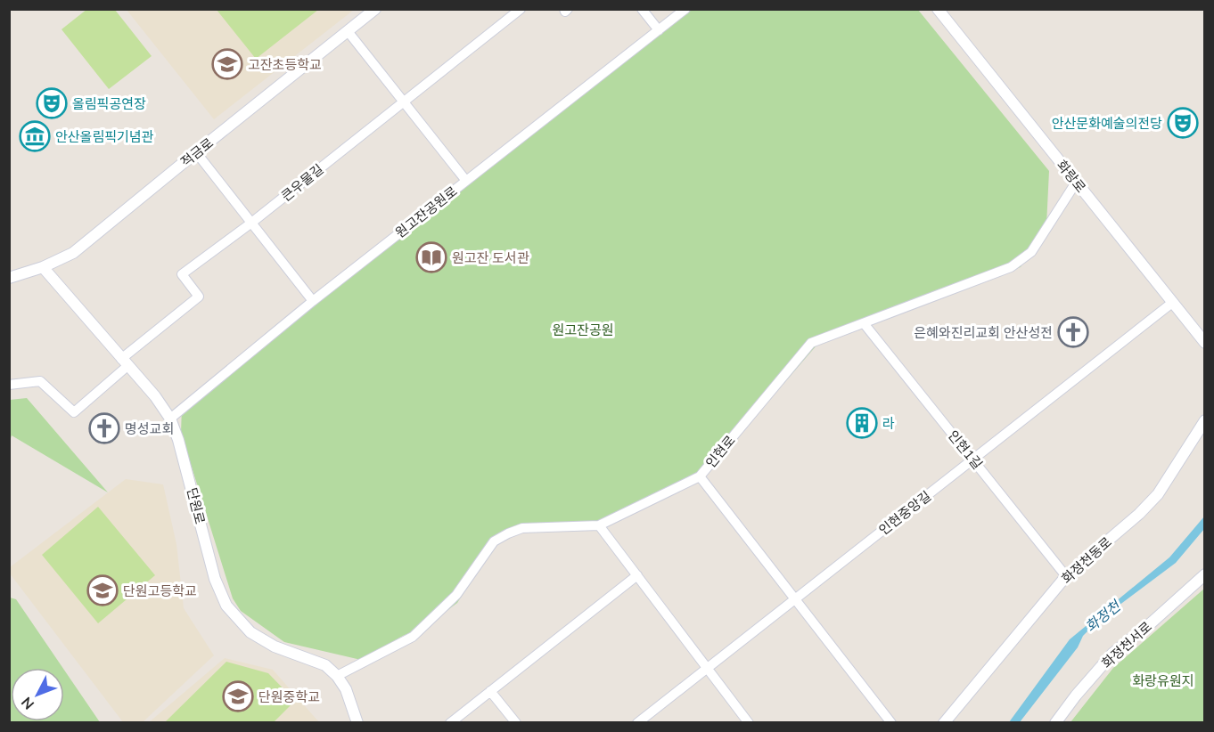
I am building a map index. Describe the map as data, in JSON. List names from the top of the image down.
{
  "streets": {
    "street": [
      "적금로",
      "화랑로",
      "큰우물길",
      "원고잔공원로",
      "인현1길",
      "인현로",
      "단원로",
      "인현중앙길",
      "화정천동로",
      "화정천서로"
    ]
  },
  "crossings": [
    ["적금로", "단원로"],
    ["화랑로", "인현로"],
    ["화랑로", "인현중앙길"],
    ["큰우물길", "단원로"],
    ["원고잔공원로", "단원로"],
    ["인현1길", "인현로"],
    ["인현1길", "인현중앙길"],
    ["인현1길", "화정천동로"],
    ["인현로", "단원로"]
  ],
  "water": ["화정천"],
  "parks": ["원고잔공원", "화랑유원지"],
  "places": {
    "school or university": ["고잔초등학교", "단원고등학교", "단원중학교"],
    "theatre": ["올림픽공연장", "안산문화예술의전당"],
    "museum": ["안산올림픽기념관"],
    "library": ["원고잔 도서관"],
    "church": ["은혜와진리교회 안산성전", "명성교회"],
    "building": ["라"]
  },
  "north": "bottom left"
}
